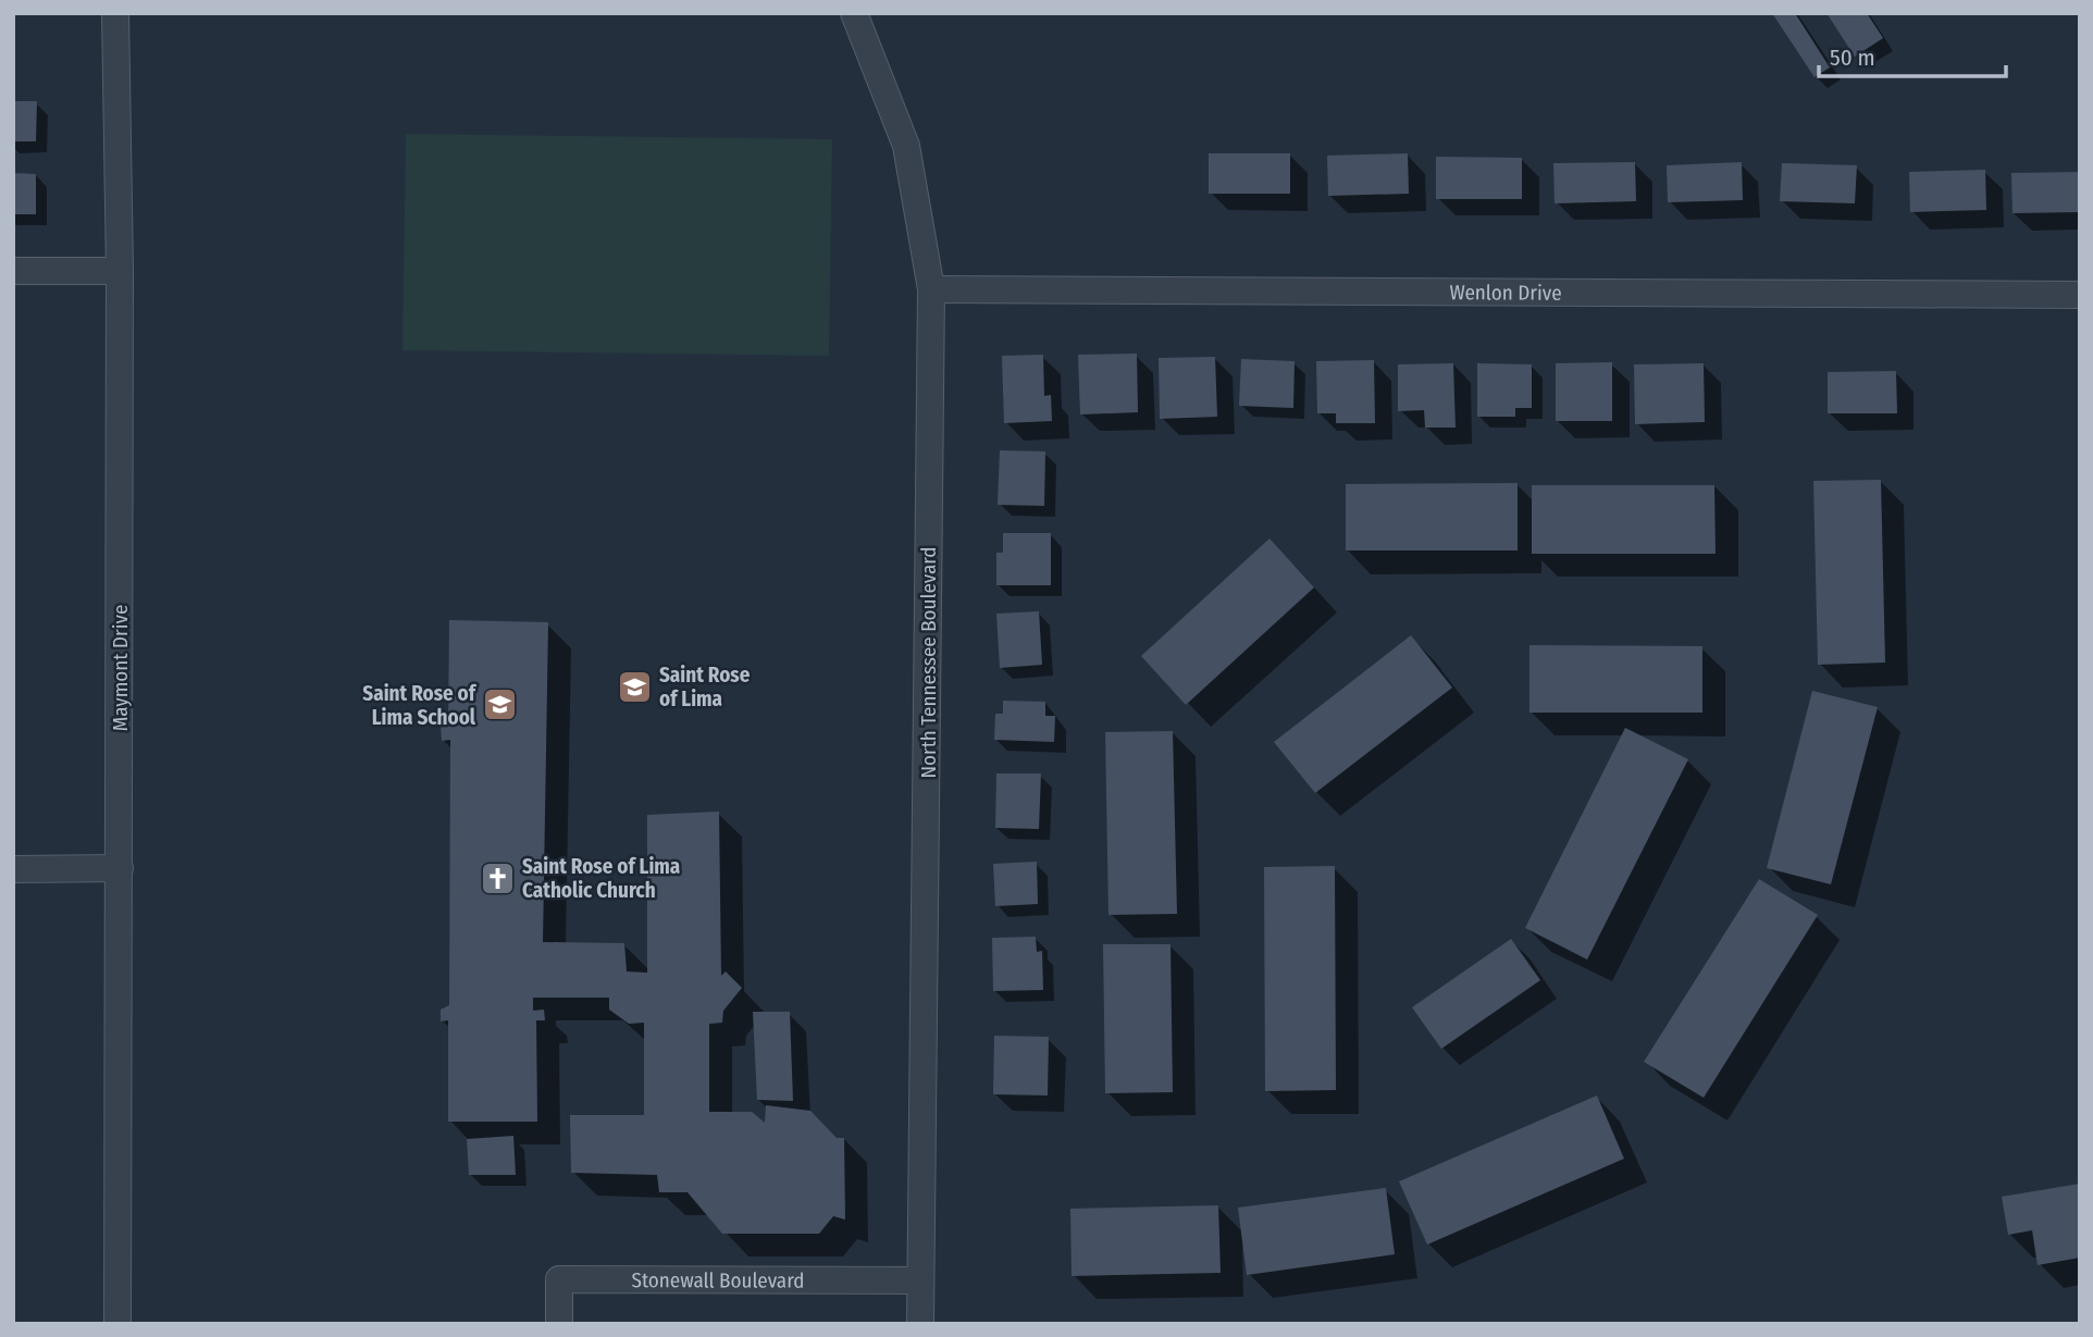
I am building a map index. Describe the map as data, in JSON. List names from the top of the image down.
{
  "streets": {
    "street": [
      "Wenlon Drive",
      "North Tennessee Boulevard",
      "Maymont Drive",
      "Stonewall Boulevard"
    ]
  },
  "crossings": [
    ["Wenlon Drive", "North Tennessee Boulevard"],
    ["North Tennessee Boulevard", "Stonewall Boulevard"]
  ],
  "places": {
    "school or university": ["Saint Rose of Lima", "Saint Rose of Lima School"],
    "church": ["Saint Rose of Lima Catholic Church"]
  },
  "scale_bar": "50 m"
}
